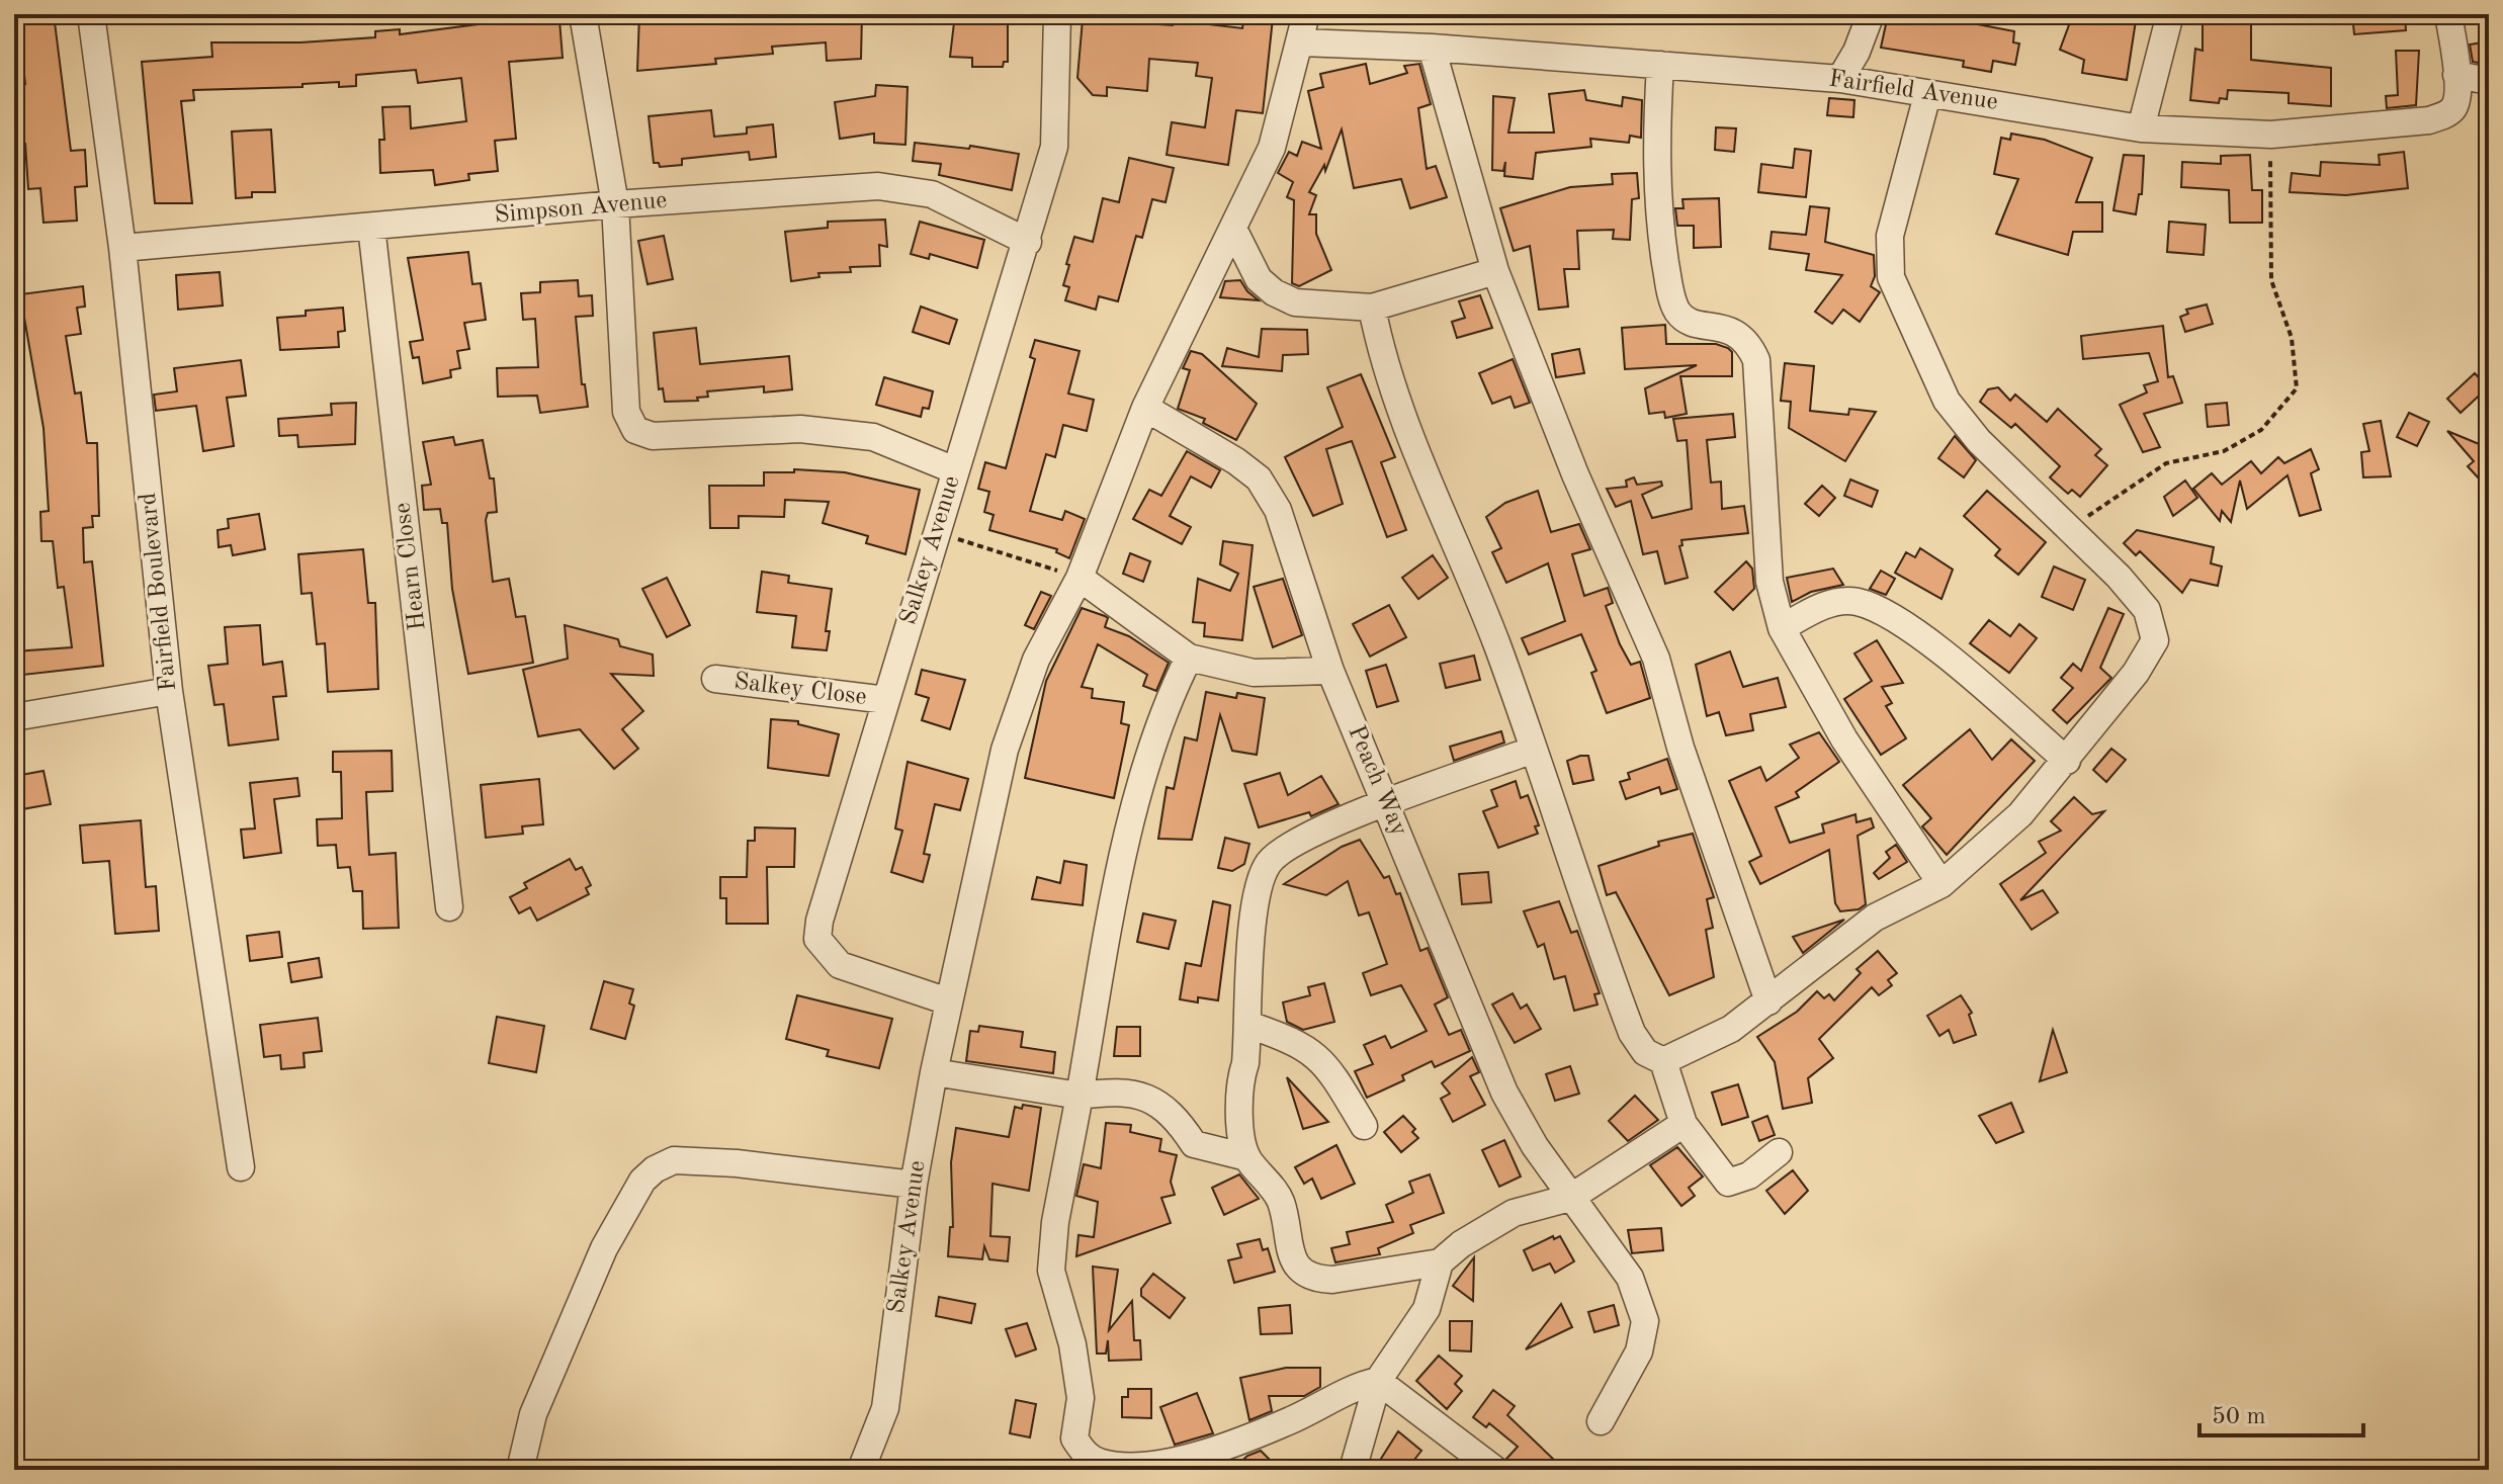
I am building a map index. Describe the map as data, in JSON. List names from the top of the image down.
{
  "streets": {
    "street": [
      "Fairfield Avenue",
      "Simpson Avenue",
      "Salkey Avenue",
      "Hearn Close",
      "Fairfield Boulevard",
      "Salkey Close",
      "Peach Way"
    ]
  },
  "crossings": [
    ["Fairfield Avenue", "Salkey Avenue"],
    ["Simpson Avenue", "Salkey Avenue"],
    ["Simpson Avenue", "Hearn Close"],
    ["Simpson Avenue", "Fairfield Boulevard"],
    ["Salkey Avenue", "Salkey Close"],
    ["Salkey Avenue", "Peach Way"]
  ],
  "scale_bar": "50 m"
}
